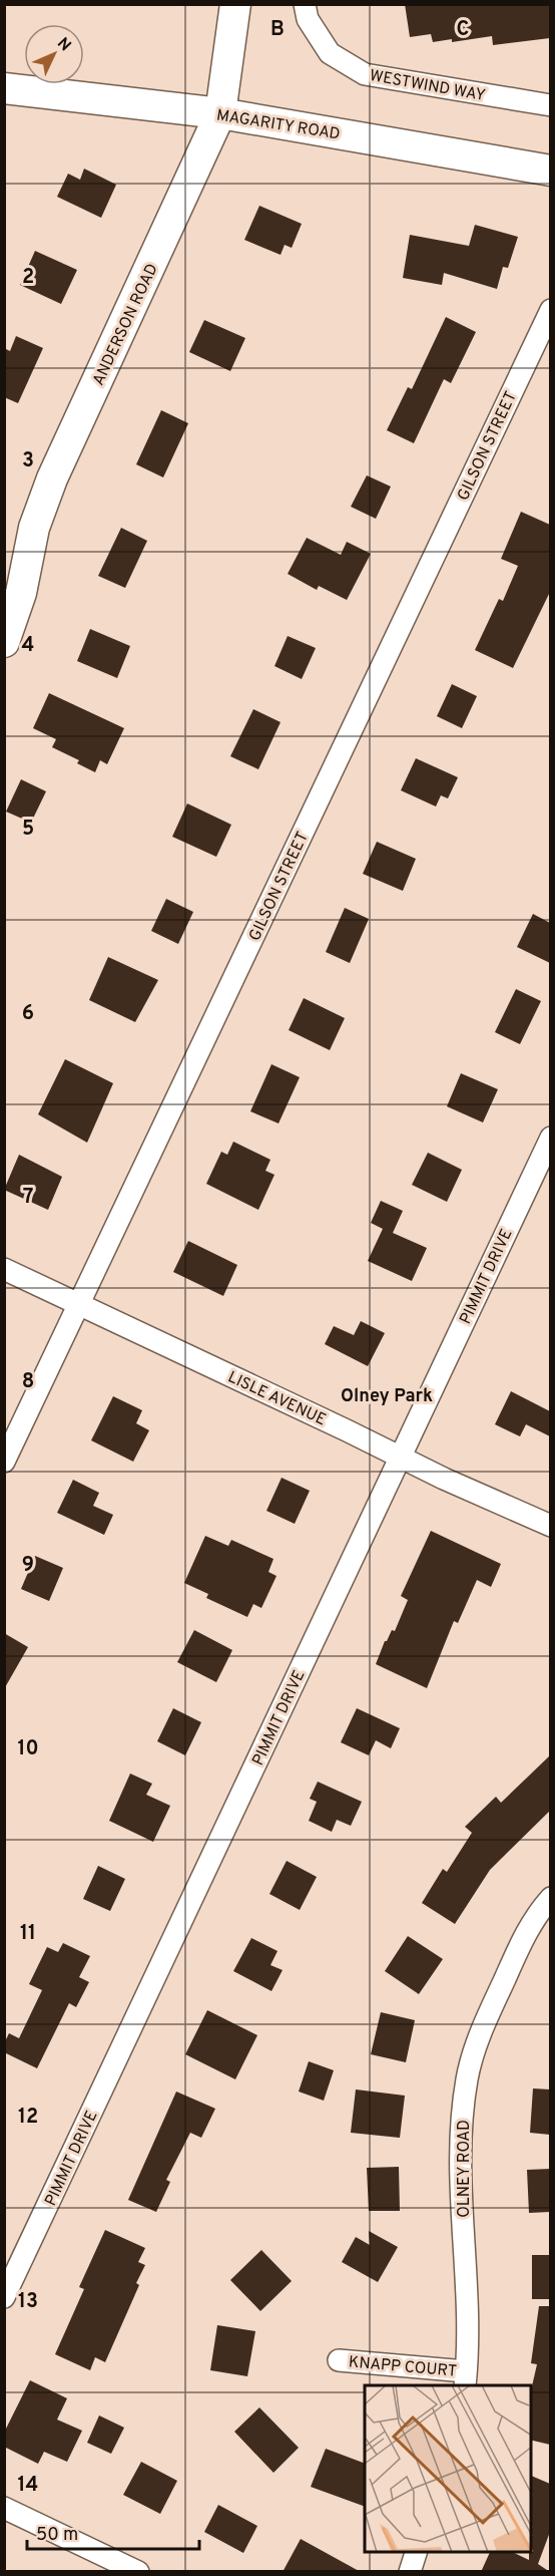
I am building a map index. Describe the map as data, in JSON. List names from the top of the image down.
{
  "streets": {
    "street": [
      "WESTWIND WAY",
      "MAGARITY ROAD",
      "ANDERSON ROAD",
      "GILSON STREET",
      "PIMMIT DRIVE",
      "LISLE AVENUE",
      "OLNEY ROAD",
      "KNAPP COURT"
    ]
  },
  "crossings": [
    ["MAGARITY ROAD", "ANDERSON ROAD"],
    ["GILSON STREET", "LISLE AVENUE"],
    ["PIMMIT DRIVE", "LISLE AVENUE"],
    ["OLNEY ROAD", "KNAPP COURT"]
  ],
  "districts": ["Olney Park"],
  "scale_bar": "50 m",
  "north": "top right",
  "grid": {
    "columns": ["B", "C"],
    "rows": [
      "2",
      "3",
      "4",
      "5",
      "6",
      "7",
      "8",
      "9",
      "10",
      "11",
      "12",
      "13",
      "14"
    ]
  }
}
